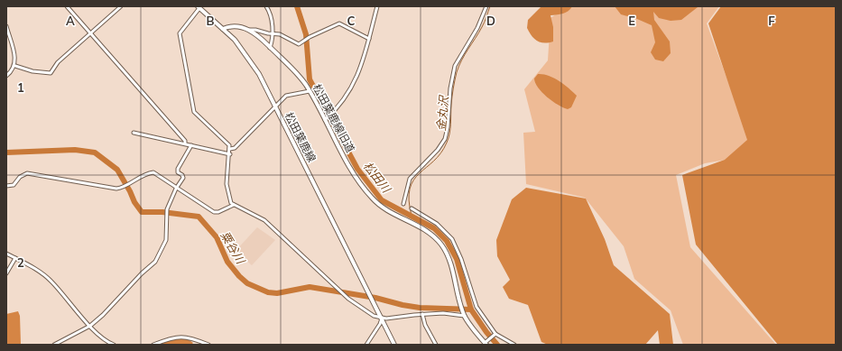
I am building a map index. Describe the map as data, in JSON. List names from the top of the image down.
{
  "streets": {
    "street": ["松田葉鹿線旧道", "松田葉鹿線"]
  },
  "water": ["金丸沢", "松田川", "粟谷川"],
  "grid": {
    "columns": [
      "A",
      "B",
      "C",
      "D",
      "E",
      "F"
    ],
    "rows": ["1", "2"]
  }
}
